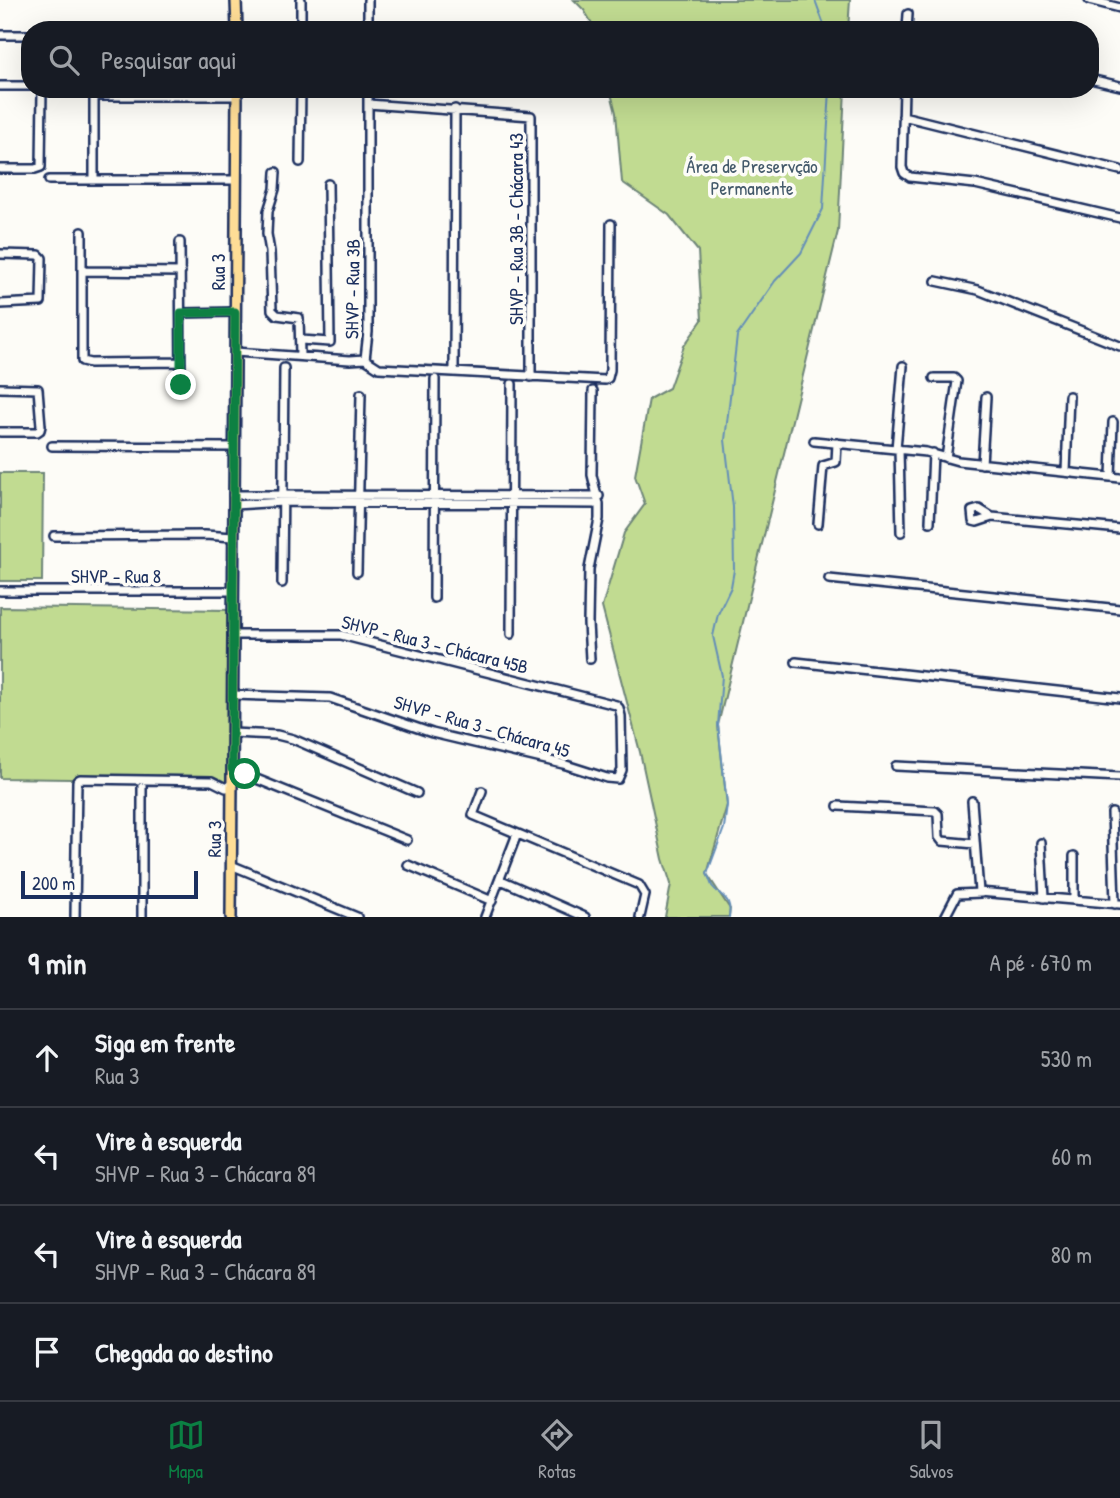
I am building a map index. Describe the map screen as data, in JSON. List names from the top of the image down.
{
  "streets": {
    "main road": ["Rua 3"],
    "street": [
      "SHVP - Rua 3B - Chácara 43",
      "SHVP - Rua 3B",
      "SHVP - Rua 8",
      "SHVP - Rua 3 - Chácara 45B",
      "SHVP - Rua 3 - Chácara 45"
    ]
  },
  "crossings": [
    ["SHVP - Rua 3B - Chácara 43", "SHVP - Rua 3B"],
    ["Rua 3", "SHVP - Rua 3B"],
    ["Rua 3", "SHVP - Rua 8"],
    ["Rua 3", "SHVP - Rua 3 - Chácara 45B"],
    ["Rua 3", "SHVP - Rua 3 - Chácara 45"],
    ["SHVP - Rua 3 - Chácara 45B", "SHVP - Rua 3 - Chácara 45"]
  ],
  "parks": ["Área de Preservção Permanente"],
  "scale_bar": "200 m",
  "page": {
    "search": "Pesquisar aqui",
    "scale": "200 m",
    "heading": ["9 min", "A pé · 670 m"],
    "list": [
      ["Siga em frente", "Rua 3", "530 m"],
      ["Vire à esquerda", "SHVP - Rua 3 - Chácara 89", "60 m"],
      ["Vire à esquerda", "SHVP - Rua 3 - Chácara 89", "80 m"],
      "Chegada ao destino"
    ],
    "nav": ["Mapa", "Rotas", "Salvos"]
  }
}
